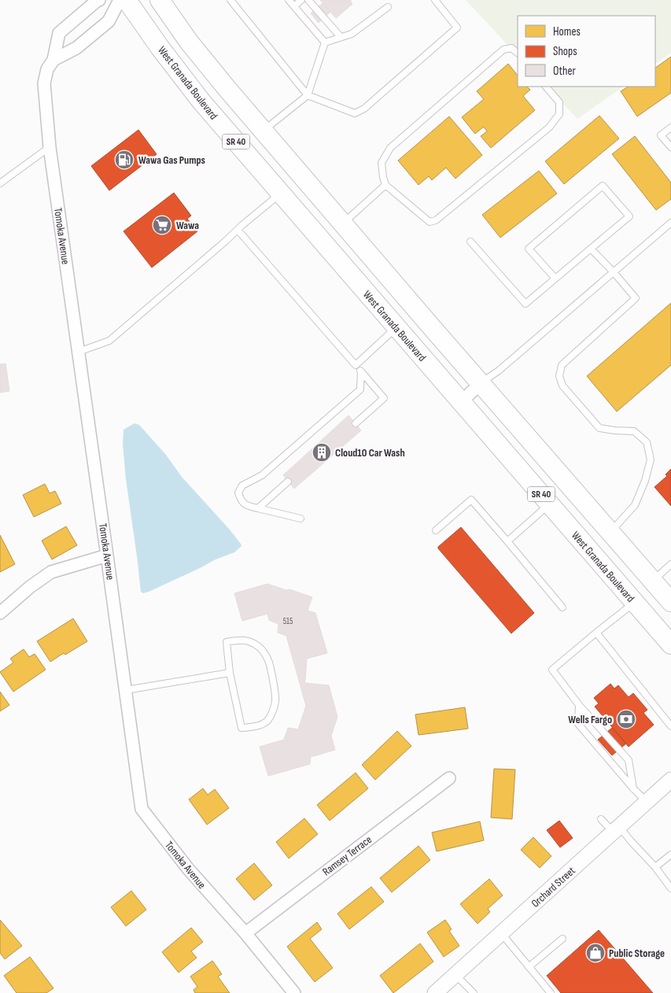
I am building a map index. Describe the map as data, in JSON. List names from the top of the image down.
{
  "streets": {
    "main road": ["West Granada Boulevard", "SR 40"],
    "street": ["Tomoka Avenue", "Ramsey Terrace", "Orchard Street"]
  },
  "crossings": [
    ["Tomoka Avenue", "Ramsey Terrace"]
  ],
  "places": {
    "fuel station": ["Wawa Gas Pumps"],
    "supermarket": ["Wawa"],
    "building": ["Cloud10 Car Wash"],
    "bank": ["Wells Fargo"],
    "shop": ["Public Storage"]
  },
  "house_numbers": ["515"],
  "legend": ["Homes", "Shops", "Other"]
}
